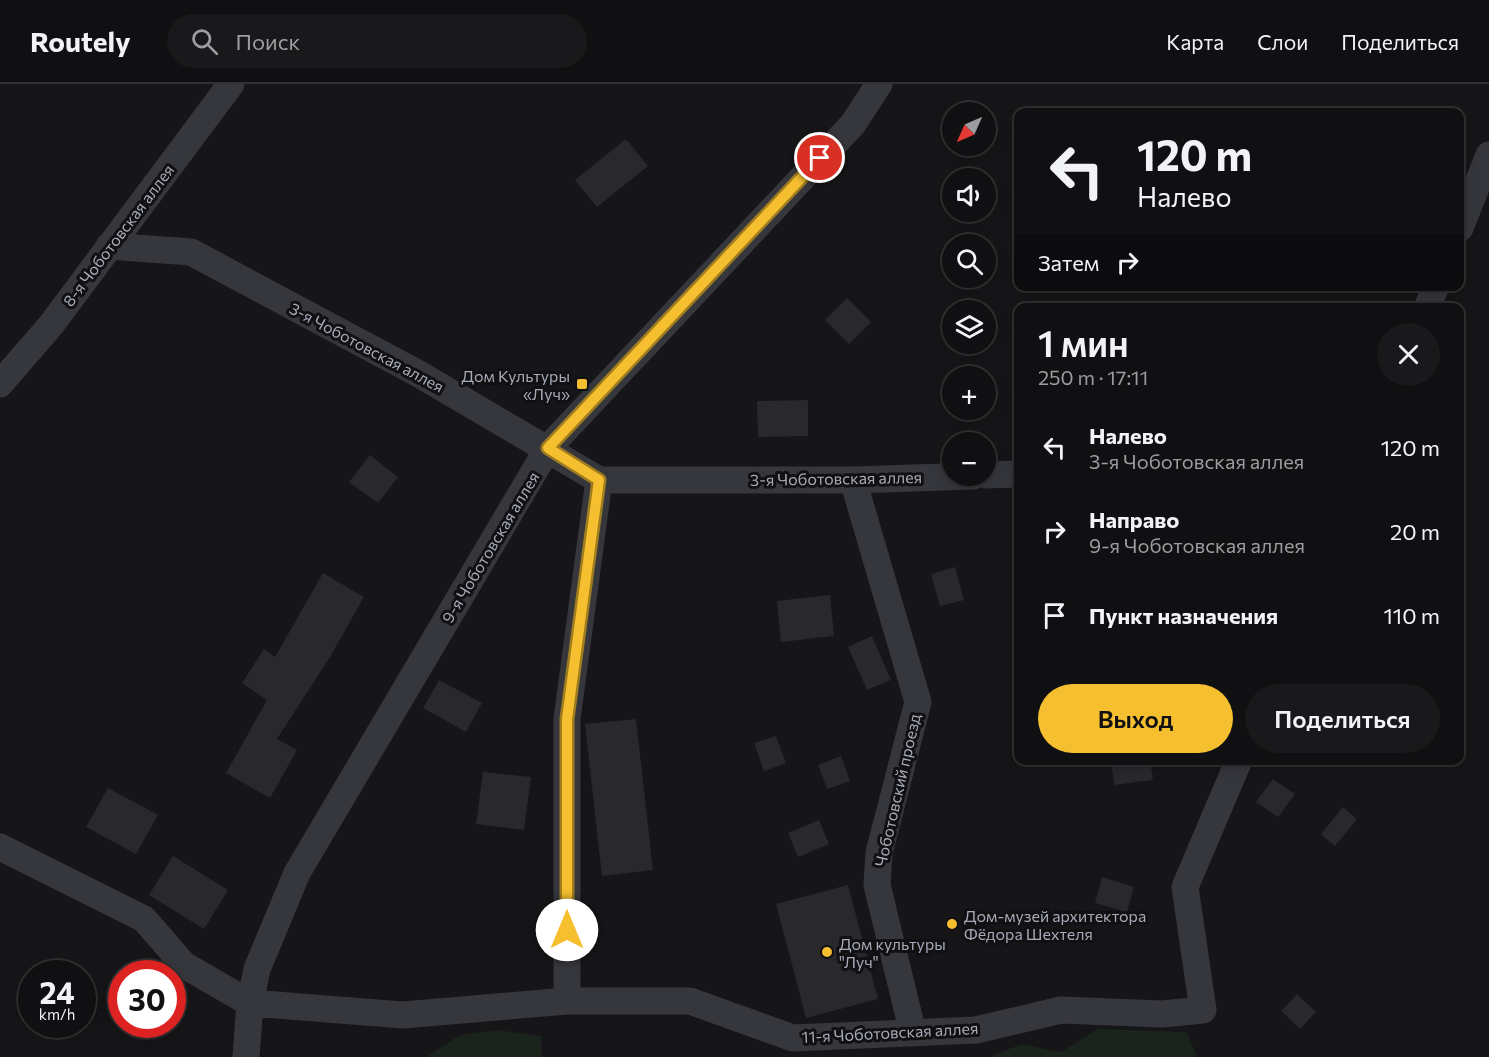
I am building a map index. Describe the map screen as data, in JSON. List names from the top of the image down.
{
  "streets": {
    "street": [
      "8-я Чоботовская аллея",
      "3-я Чоботовская аллея",
      "9-я Чоботовская аллея",
      "Чоботовский проезд",
      "11-я Чоботовская аллея"
    ]
  },
  "crossings": [
    ["8-я Чоботовская аллея", "3-я Чоботовская аллея"],
    ["3-я Чоботовская аллея", "9-я Чоботовская аллея"],
    ["3-я Чоботовская аллея", "Чоботовский проезд"],
    ["9-я Чоботовская аллея", "11-я Чоботовская аллея"],
    ["Чоботовский проезд", "11-я Чоботовская аллея"]
  ],
  "places": {
    "transit": ["Дом Культуры «Луч»"],
    "other": ["Дом-музей архитектора Фёдора Шехтеля", "Дом культуры \"Луч\""]
  },
  "north": "bottom left",
  "page": {
    "header": "Routely",
    "search": "Поиск",
    "nav": ["Карта", "Слои", "Поделиться"],
    "map_buttons": ["+", "−"],
    "turn": ["120 m", "Налево"],
    "then": "Затем",
    "heading": ["1 мин", "250 m · 17:11"],
    "list": [
      {
        "name": "Налево",
        "note": "3-я Чоботовская аллея",
        "value": "120 m"
      },
      {
        "name": "Направо",
        "note": "9-я Чоботовская аллея",
        "value": "20 m"
      },
      {
        "name": "Пункт назначения",
        "value": "110 m"
      }
    ],
    "buttons": ["Выход", "Поделиться"],
    "speed": "24 km/h",
    "limit": "30"
  }
}
